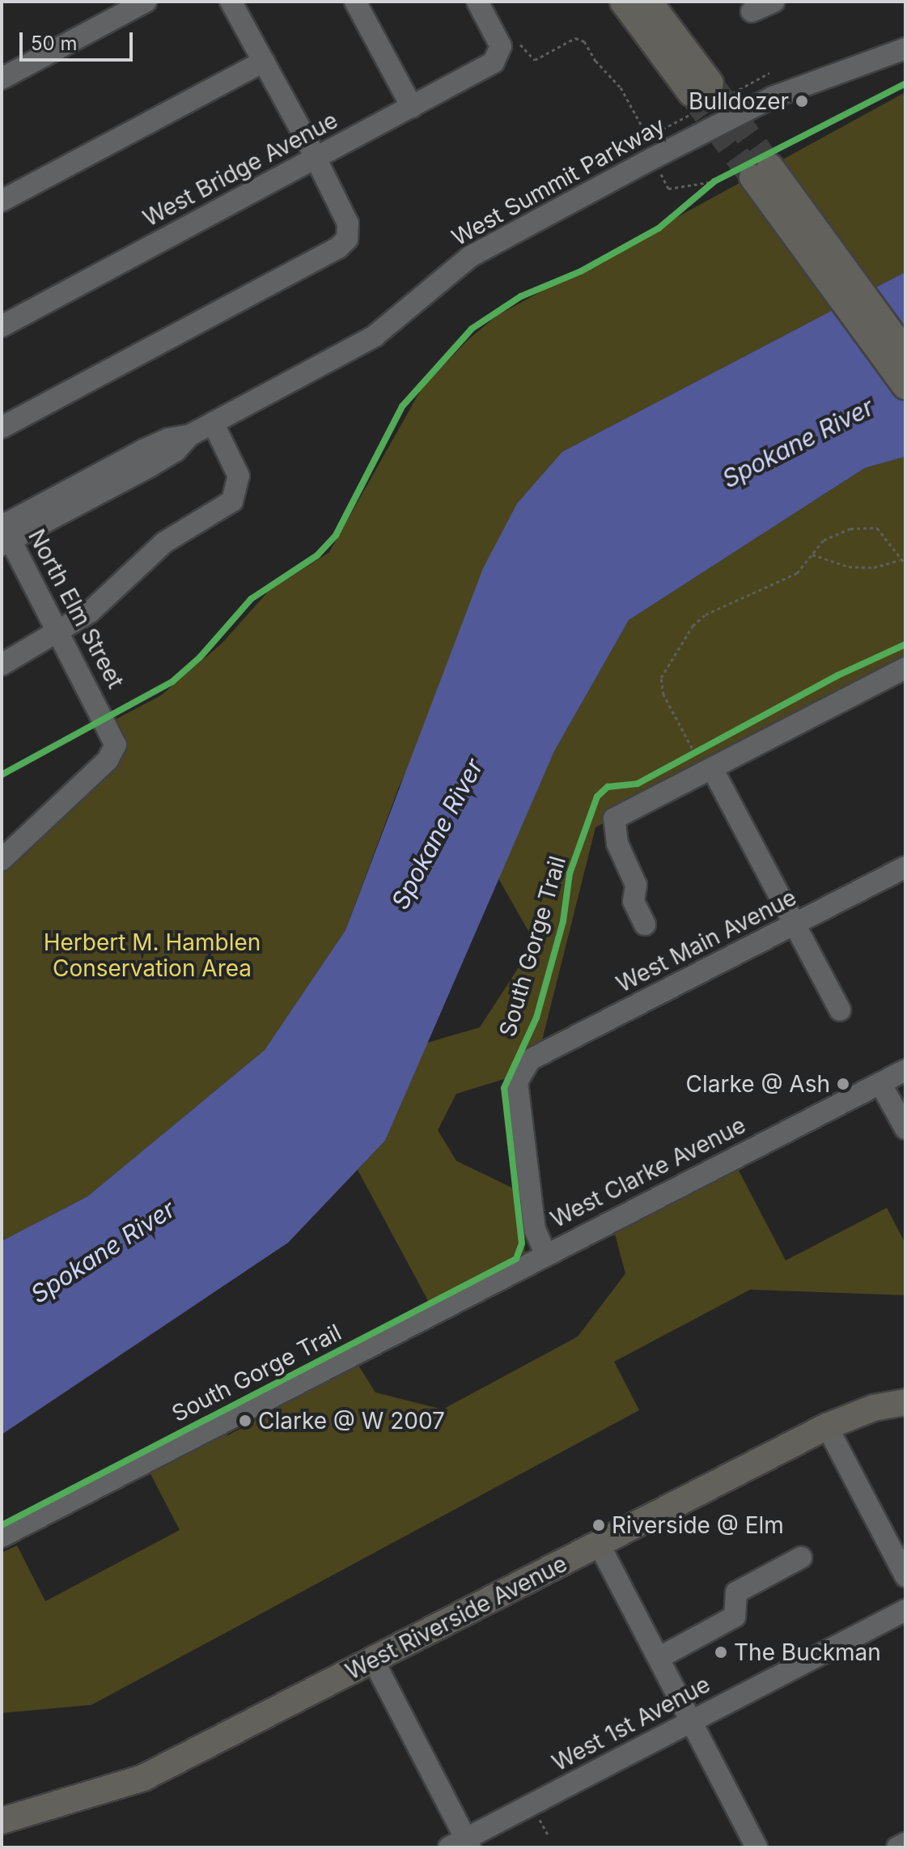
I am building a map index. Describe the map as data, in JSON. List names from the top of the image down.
{
  "streets": {
    "main road": ["West Riverside Avenue"],
    "street": [
      "West Bridge Avenue",
      "West Summit Parkway",
      "North Elm Street",
      "West Main Avenue",
      "West Clarke Avenue",
      "West 1st Avenue"
    ],
    "cycle path": ["South Gorge Trail"]
  },
  "crossings": [
    ["West Summit Parkway", "North Elm Street"],
    ["West Main Avenue", "West Clarke Avenue"]
  ],
  "water": ["Spokane River"],
  "parks": ["Herbert M. Hamblen Conservation Area"],
  "places": [
    "Bulldozer",
    "Clarke @ Ash",
    "Clarke @ W 2007",
    "Riverside @ Elm",
    "The Buckman"
  ],
  "scale_bar": "50 m"
}
